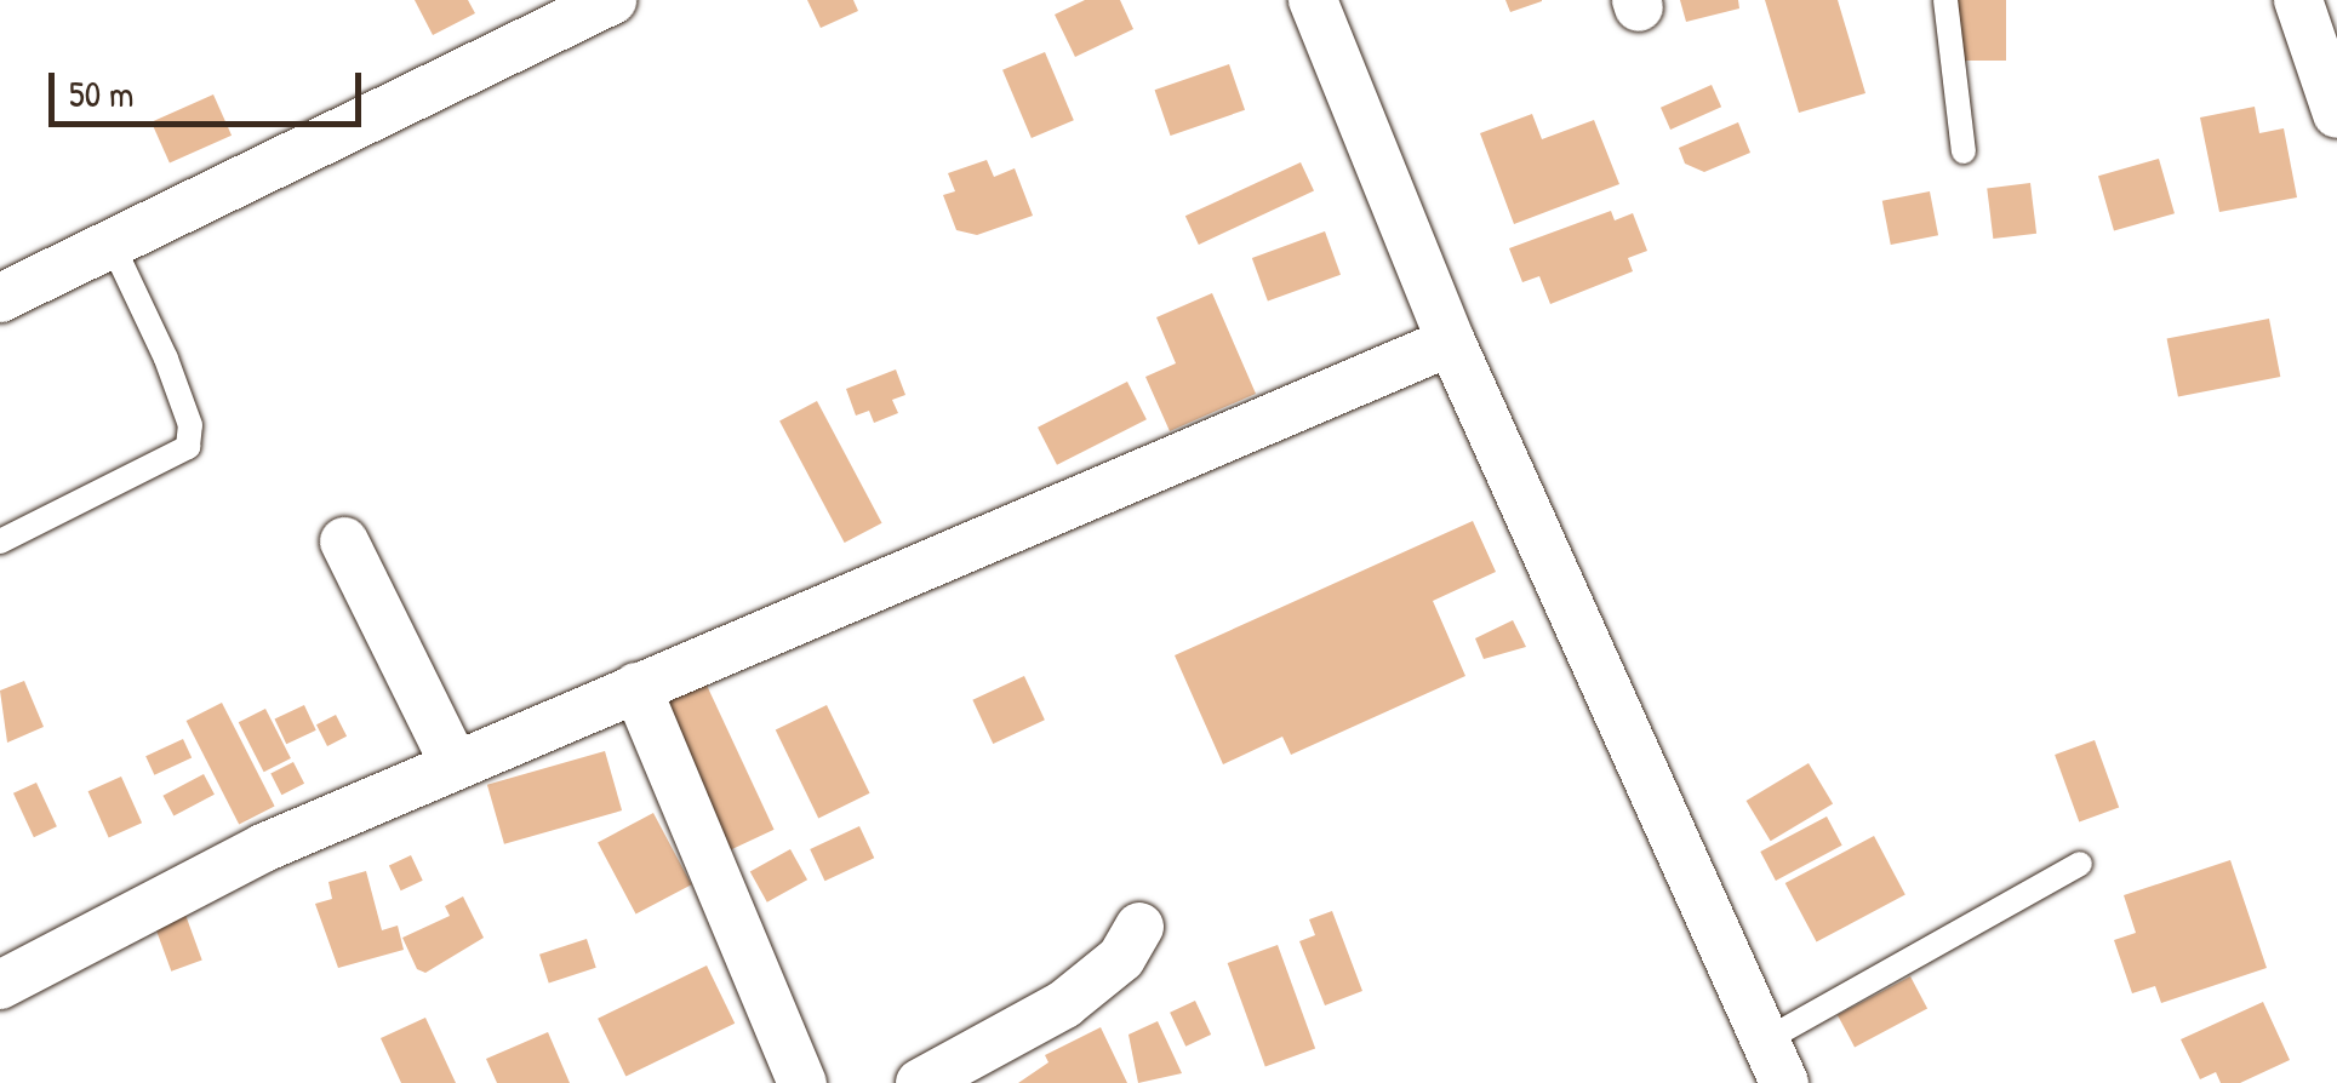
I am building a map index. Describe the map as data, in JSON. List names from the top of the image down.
{
  "scale_bar": "50 m"
}
